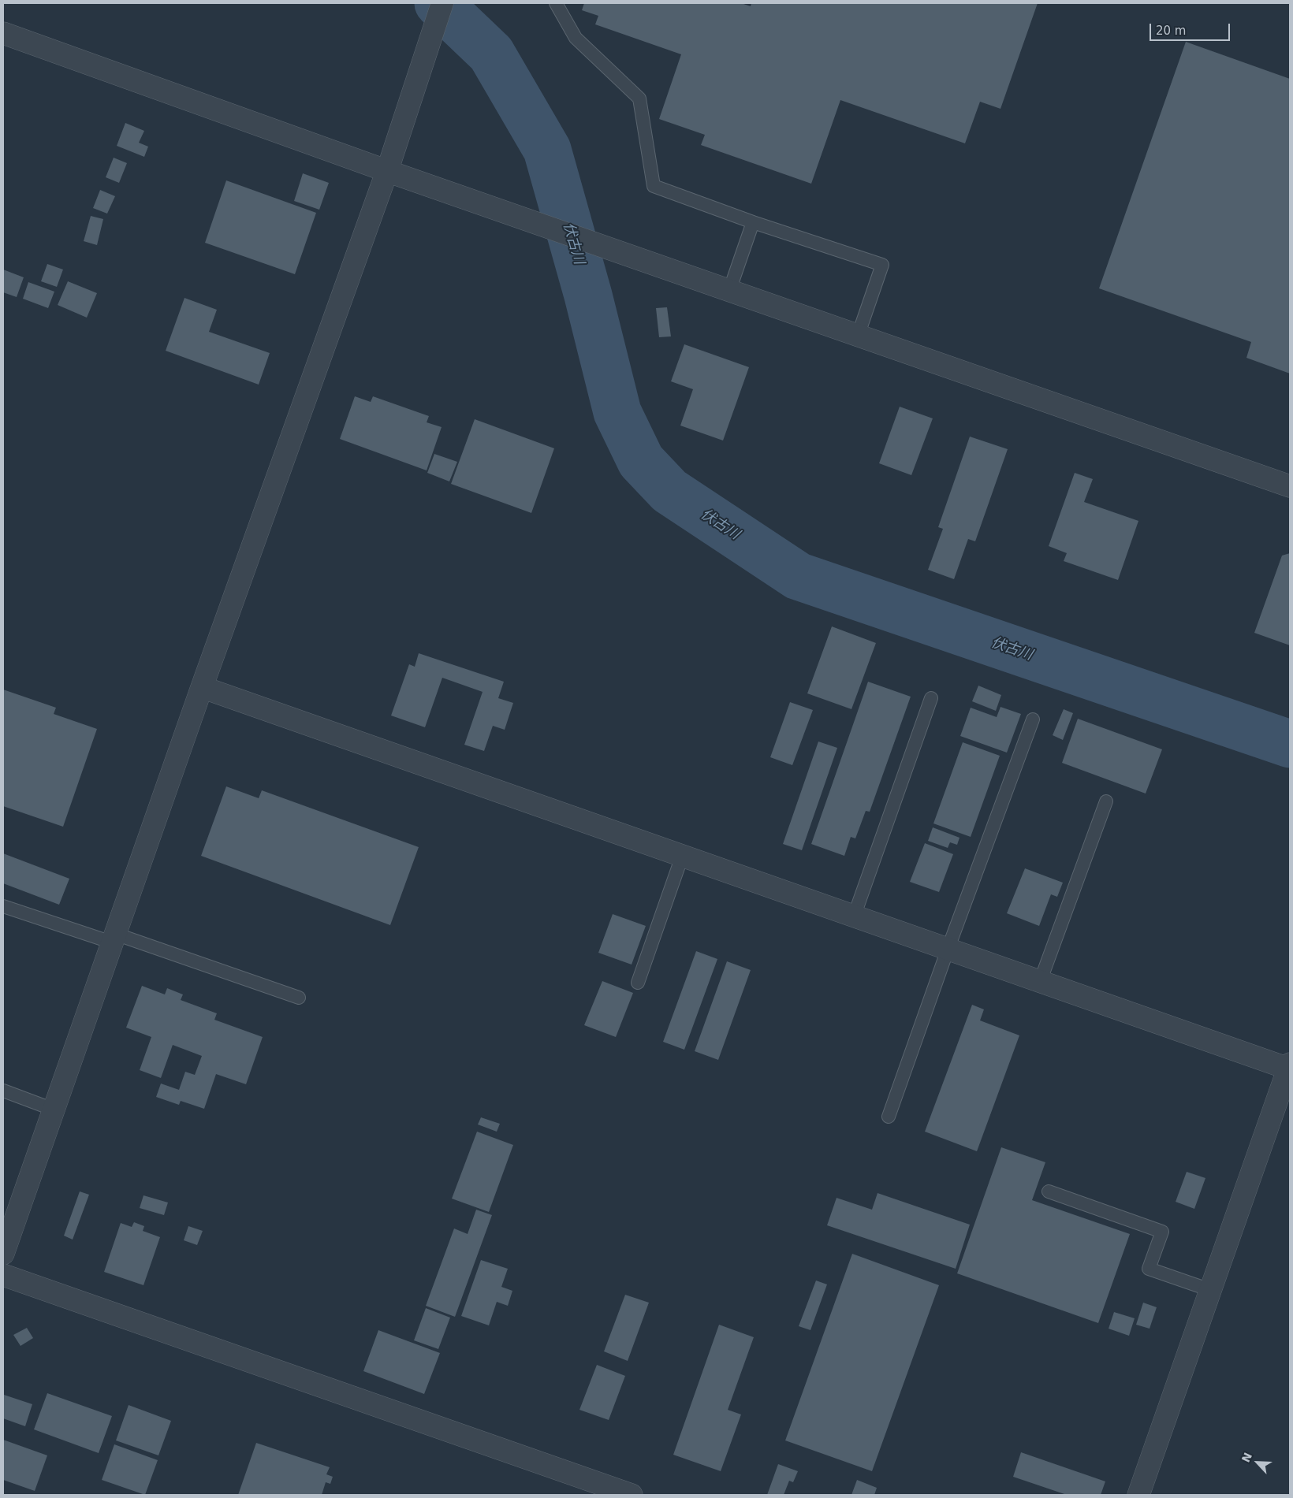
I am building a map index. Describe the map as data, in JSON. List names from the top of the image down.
{
  "water": ["伏古川"],
  "scale_bar": "20 m",
  "north": "top left"
}
